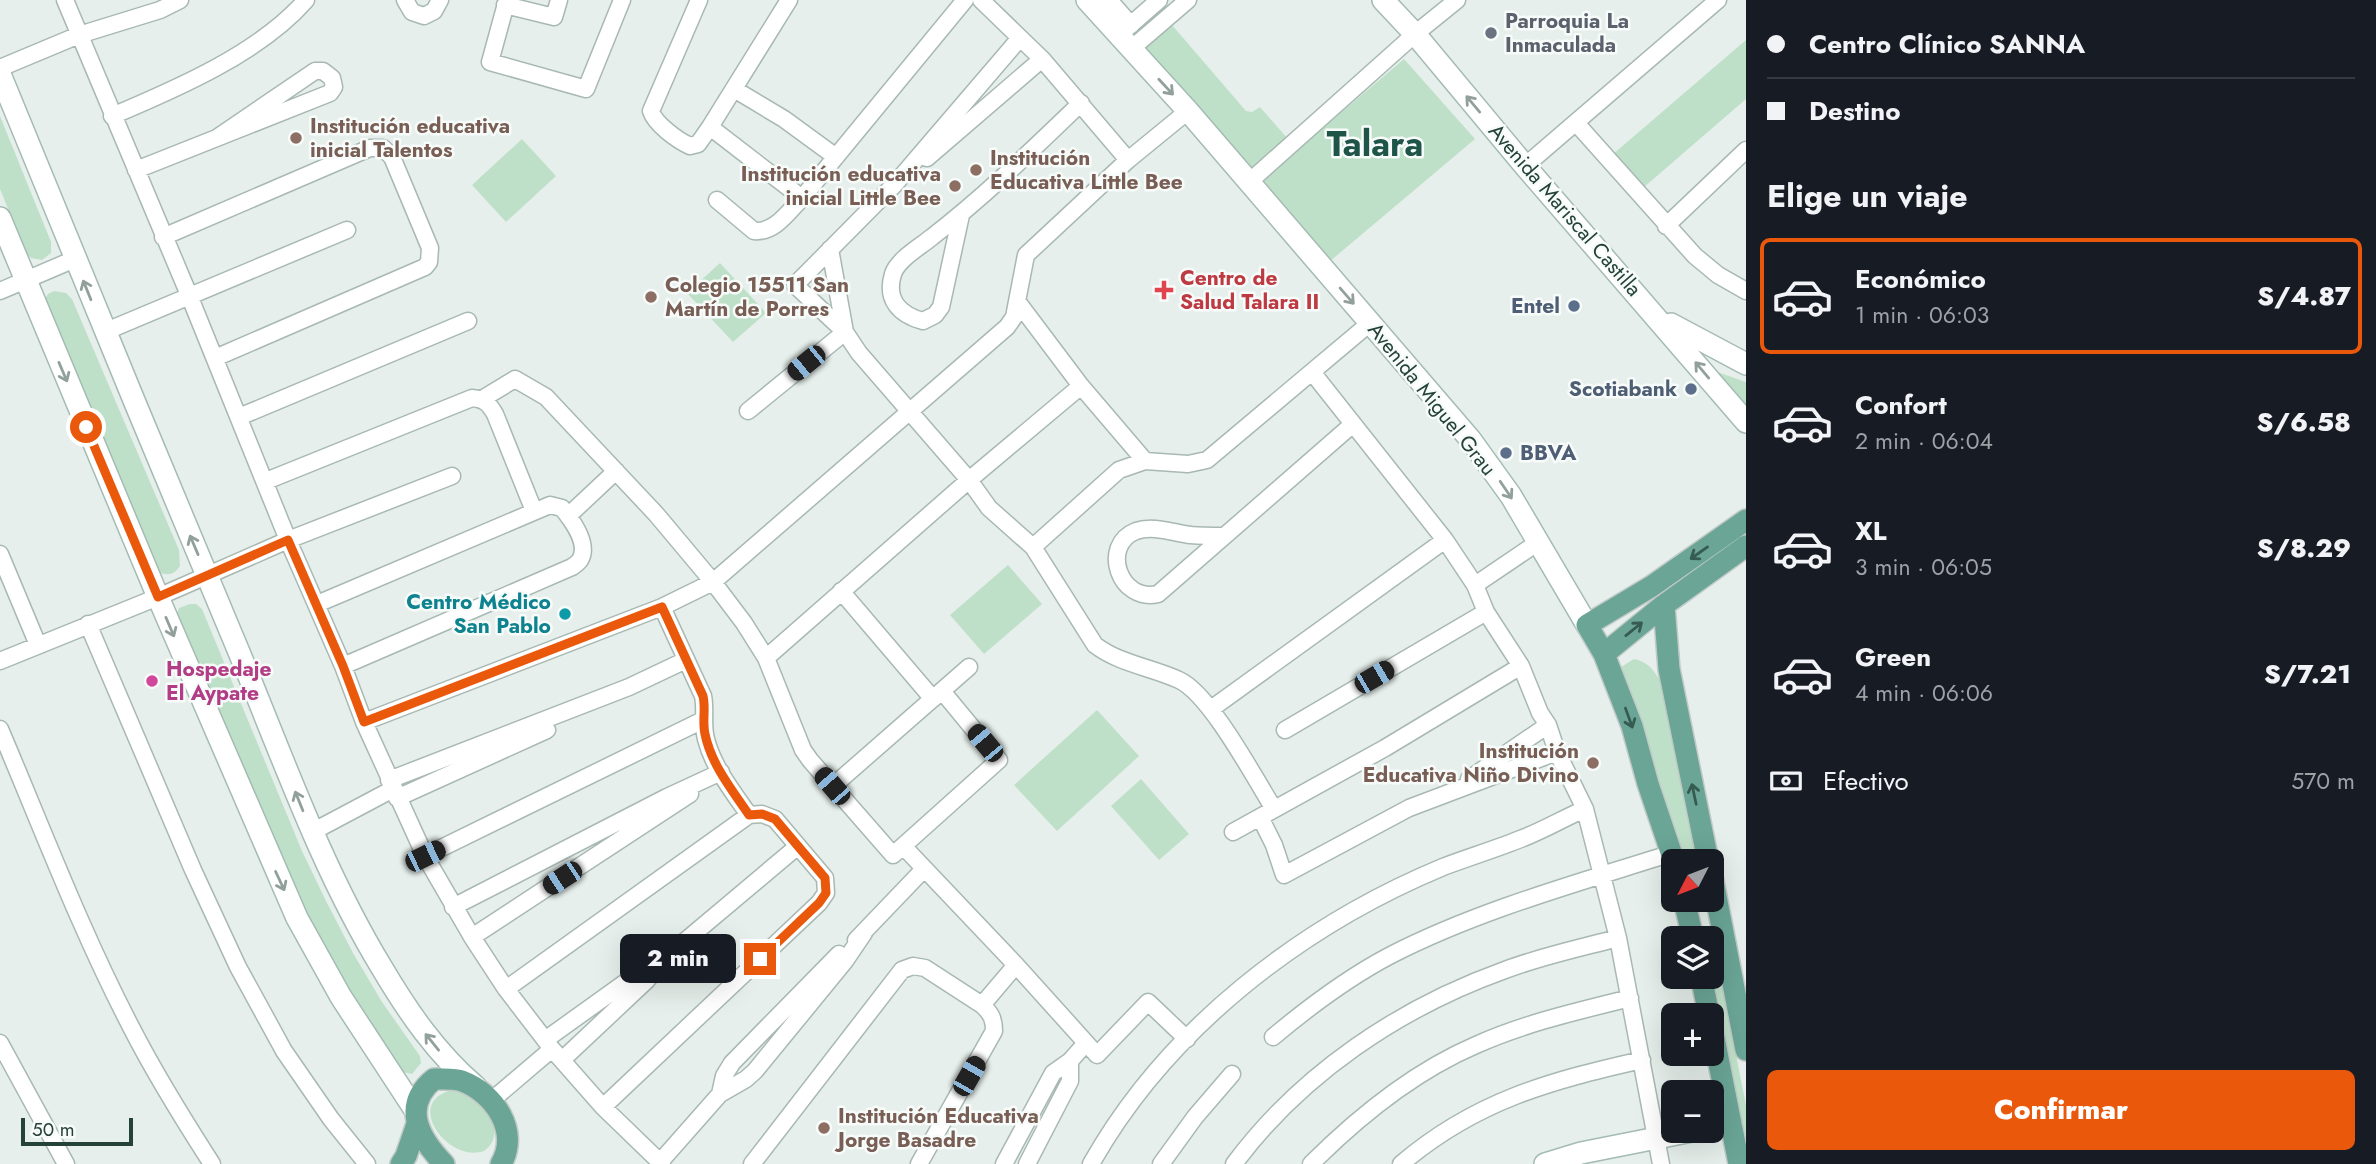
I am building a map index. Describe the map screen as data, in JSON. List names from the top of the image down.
{
  "streets": {
    "main road": ["Avenida Mariscal Castilla", "Avenida Miguel Grau"]
  },
  "one_way": ["Avenida Miguel Grau"],
  "districts": ["Talara"],
  "places": {
    "other": [
      "Parroquia La Inmaculada",
      "Institución educativa inicial Talentos",
      "Institución Educativa Little Bee",
      "Institución educativa inicial Little Bee",
      "Colegio 15511 San Martín de Porres",
      "Entel",
      "Scotiabank",
      "BBVA",
      "Centro Médico San Pablo",
      "Hospedaje El Aypate",
      "Institución Educativa Niño Divino",
      "Institución Educativa Jorge Basadre"
    ],
    "health": ["Centro de Salud Talara II"]
  },
  "scale_bar": "50 m",
  "north": "bottom left",
  "page": {
    "banner": ["Centro Clínico SANNA", "Destino"],
    "heading": "Elige un viaje",
    "list": [
      {
        "name": "Económico",
        "note": "1 min · 06:03",
        "value": "S/4.87"
      },
      {
        "name": "Confort",
        "note": "2 min · 06:04",
        "value": "S/6.58"
      },
      {
        "name": "XL",
        "note": "3 min · 06:05",
        "value": "S/8.29"
      },
      {
        "name": "Green",
        "note": "4 min · 06:06",
        "value": "S/7.21"
      }
    ],
    "pay": ["Efectivo", "570 m"],
    "map_buttons": ["+", "−"],
    "bubble": "2 min",
    "buttons": "Confirmar",
    "scale": "50 m"
  }
}
